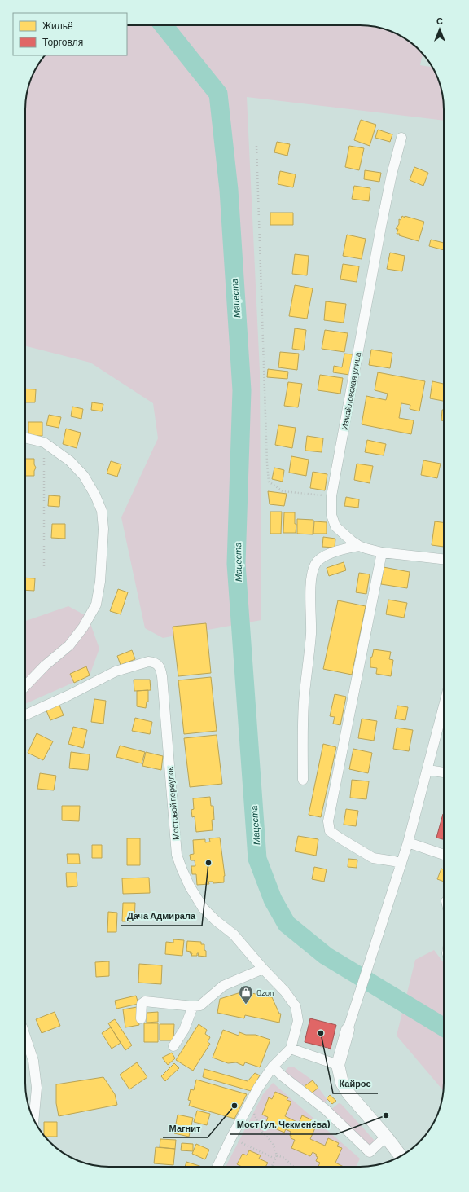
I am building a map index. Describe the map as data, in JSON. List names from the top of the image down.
{
  "streets": {
    "street": ["Измайловская улица", "Мостовой переулок"]
  },
  "water": ["Мацеста"],
  "places": {
    "other": [
      "Дача Адмирала",
      "Кайрос",
      "Магнит",
      "Мост (ул. Чекменёва)"
    ],
    "shop": ["Ozon"]
  },
  "legend": ["Жильё", "Торговля"],
  "north": "top"
}
